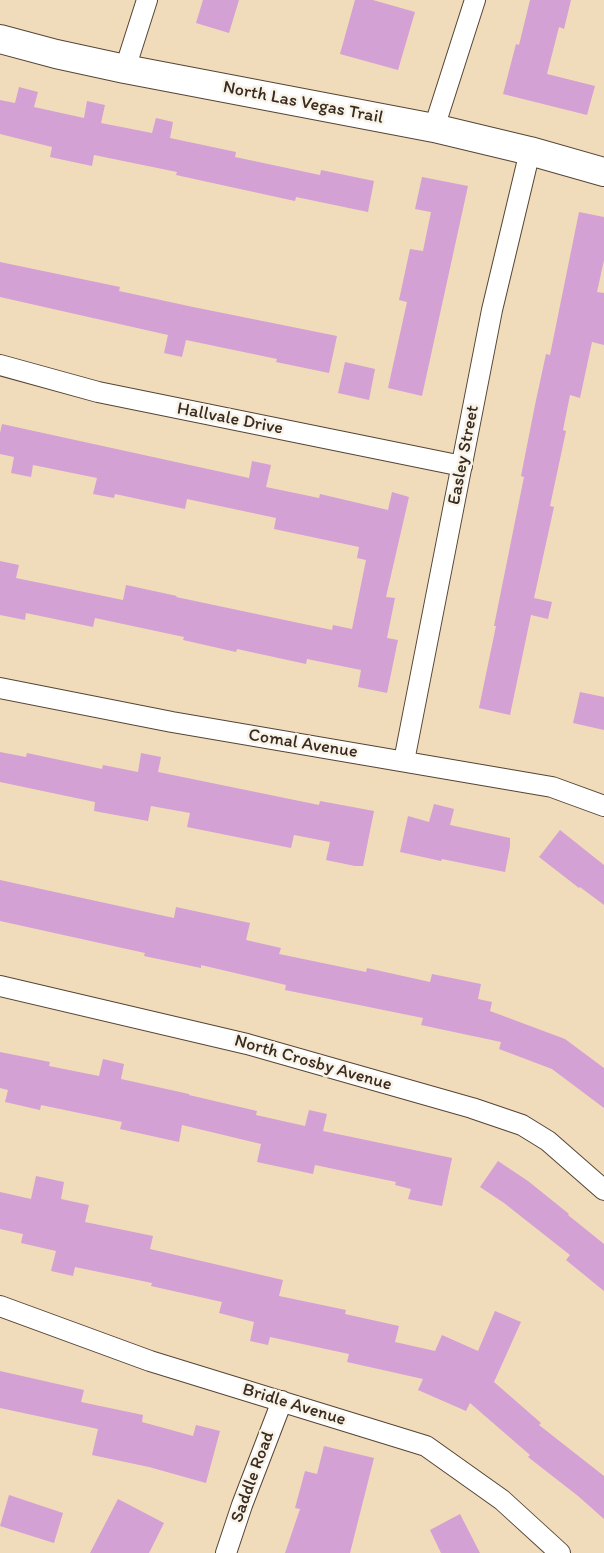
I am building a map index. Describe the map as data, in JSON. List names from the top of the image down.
{
  "streets": {
    "street": [
      "North Las Vegas Trail",
      "Hallvale Drive",
      "Easley Street",
      "Comal Avenue",
      "North Crosby Avenue",
      "Bridle Avenue",
      "Saddle Road"
    ]
  },
  "crossings": [
    ["North Las Vegas Trail", "Easley Street"],
    ["Hallvale Drive", "Easley Street"],
    ["Easley Street", "Comal Avenue"],
    ["Bridle Avenue", "Saddle Road"]
  ]
}
